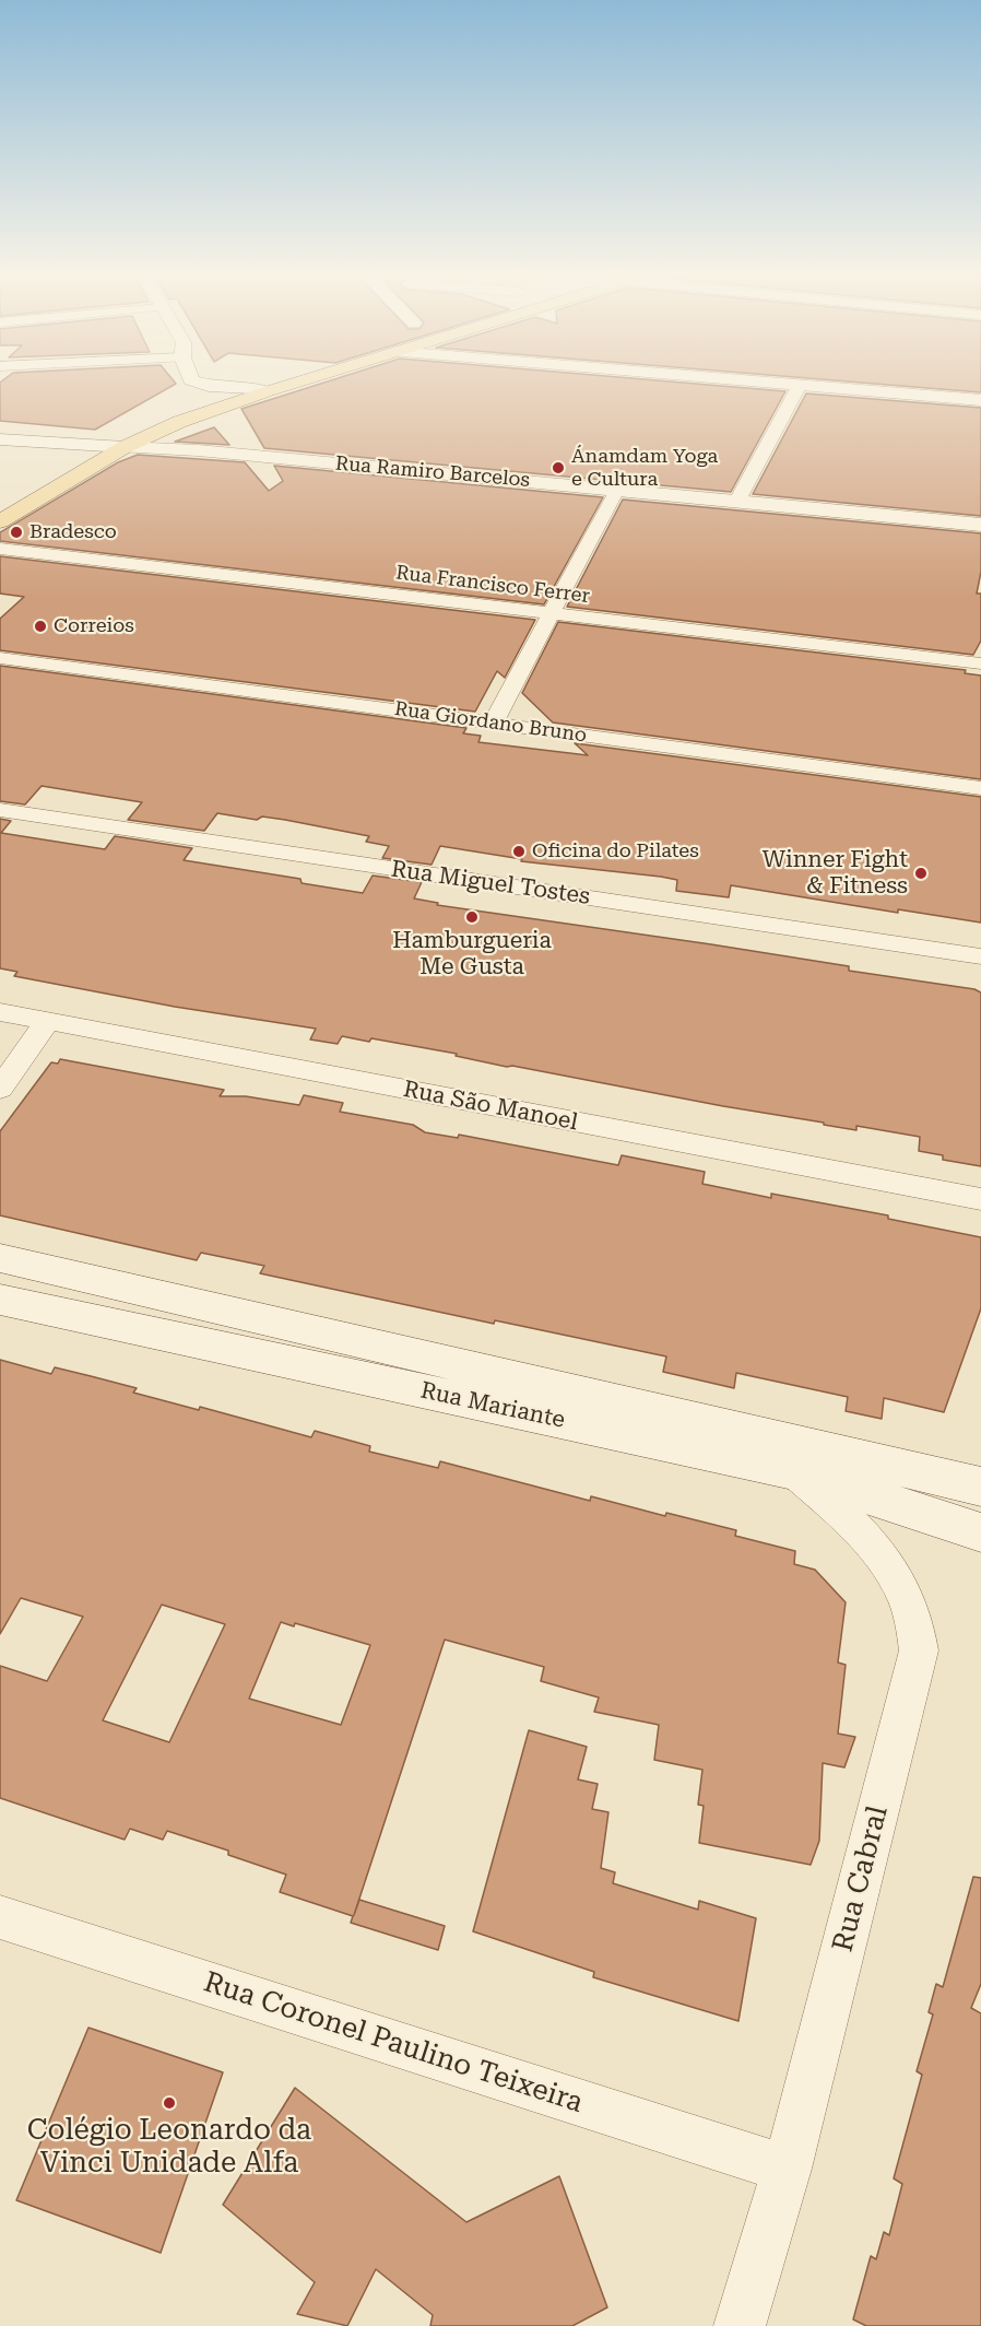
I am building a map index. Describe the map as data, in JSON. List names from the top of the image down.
{
  "streets": {
    "street": [
      "Rua Ramiro Barcelos",
      "Rua Francisco Ferrer",
      "Rua Giordano Bruno",
      "Rua Miguel Tostes",
      "Rua São Manoel",
      "Rua Mariante",
      "Rua Cabral",
      "Rua Coronel Paulino Teixeira"
    ]
  },
  "crossings": [
    ["Rua Mariante", "Rua Cabral"],
    ["Rua Cabral", "Rua Coronel Paulino Teixeira"]
  ],
  "places": [
    "Ánamdam Yoga e Cultura",
    "Bradesco",
    "Correios",
    "Oficina do Pilates",
    "Winner Fight & Fitness",
    "Hamburgueria Me Gusta",
    "Colégio Leonardo da Vinci Unidade Alfa"
  ]
}
